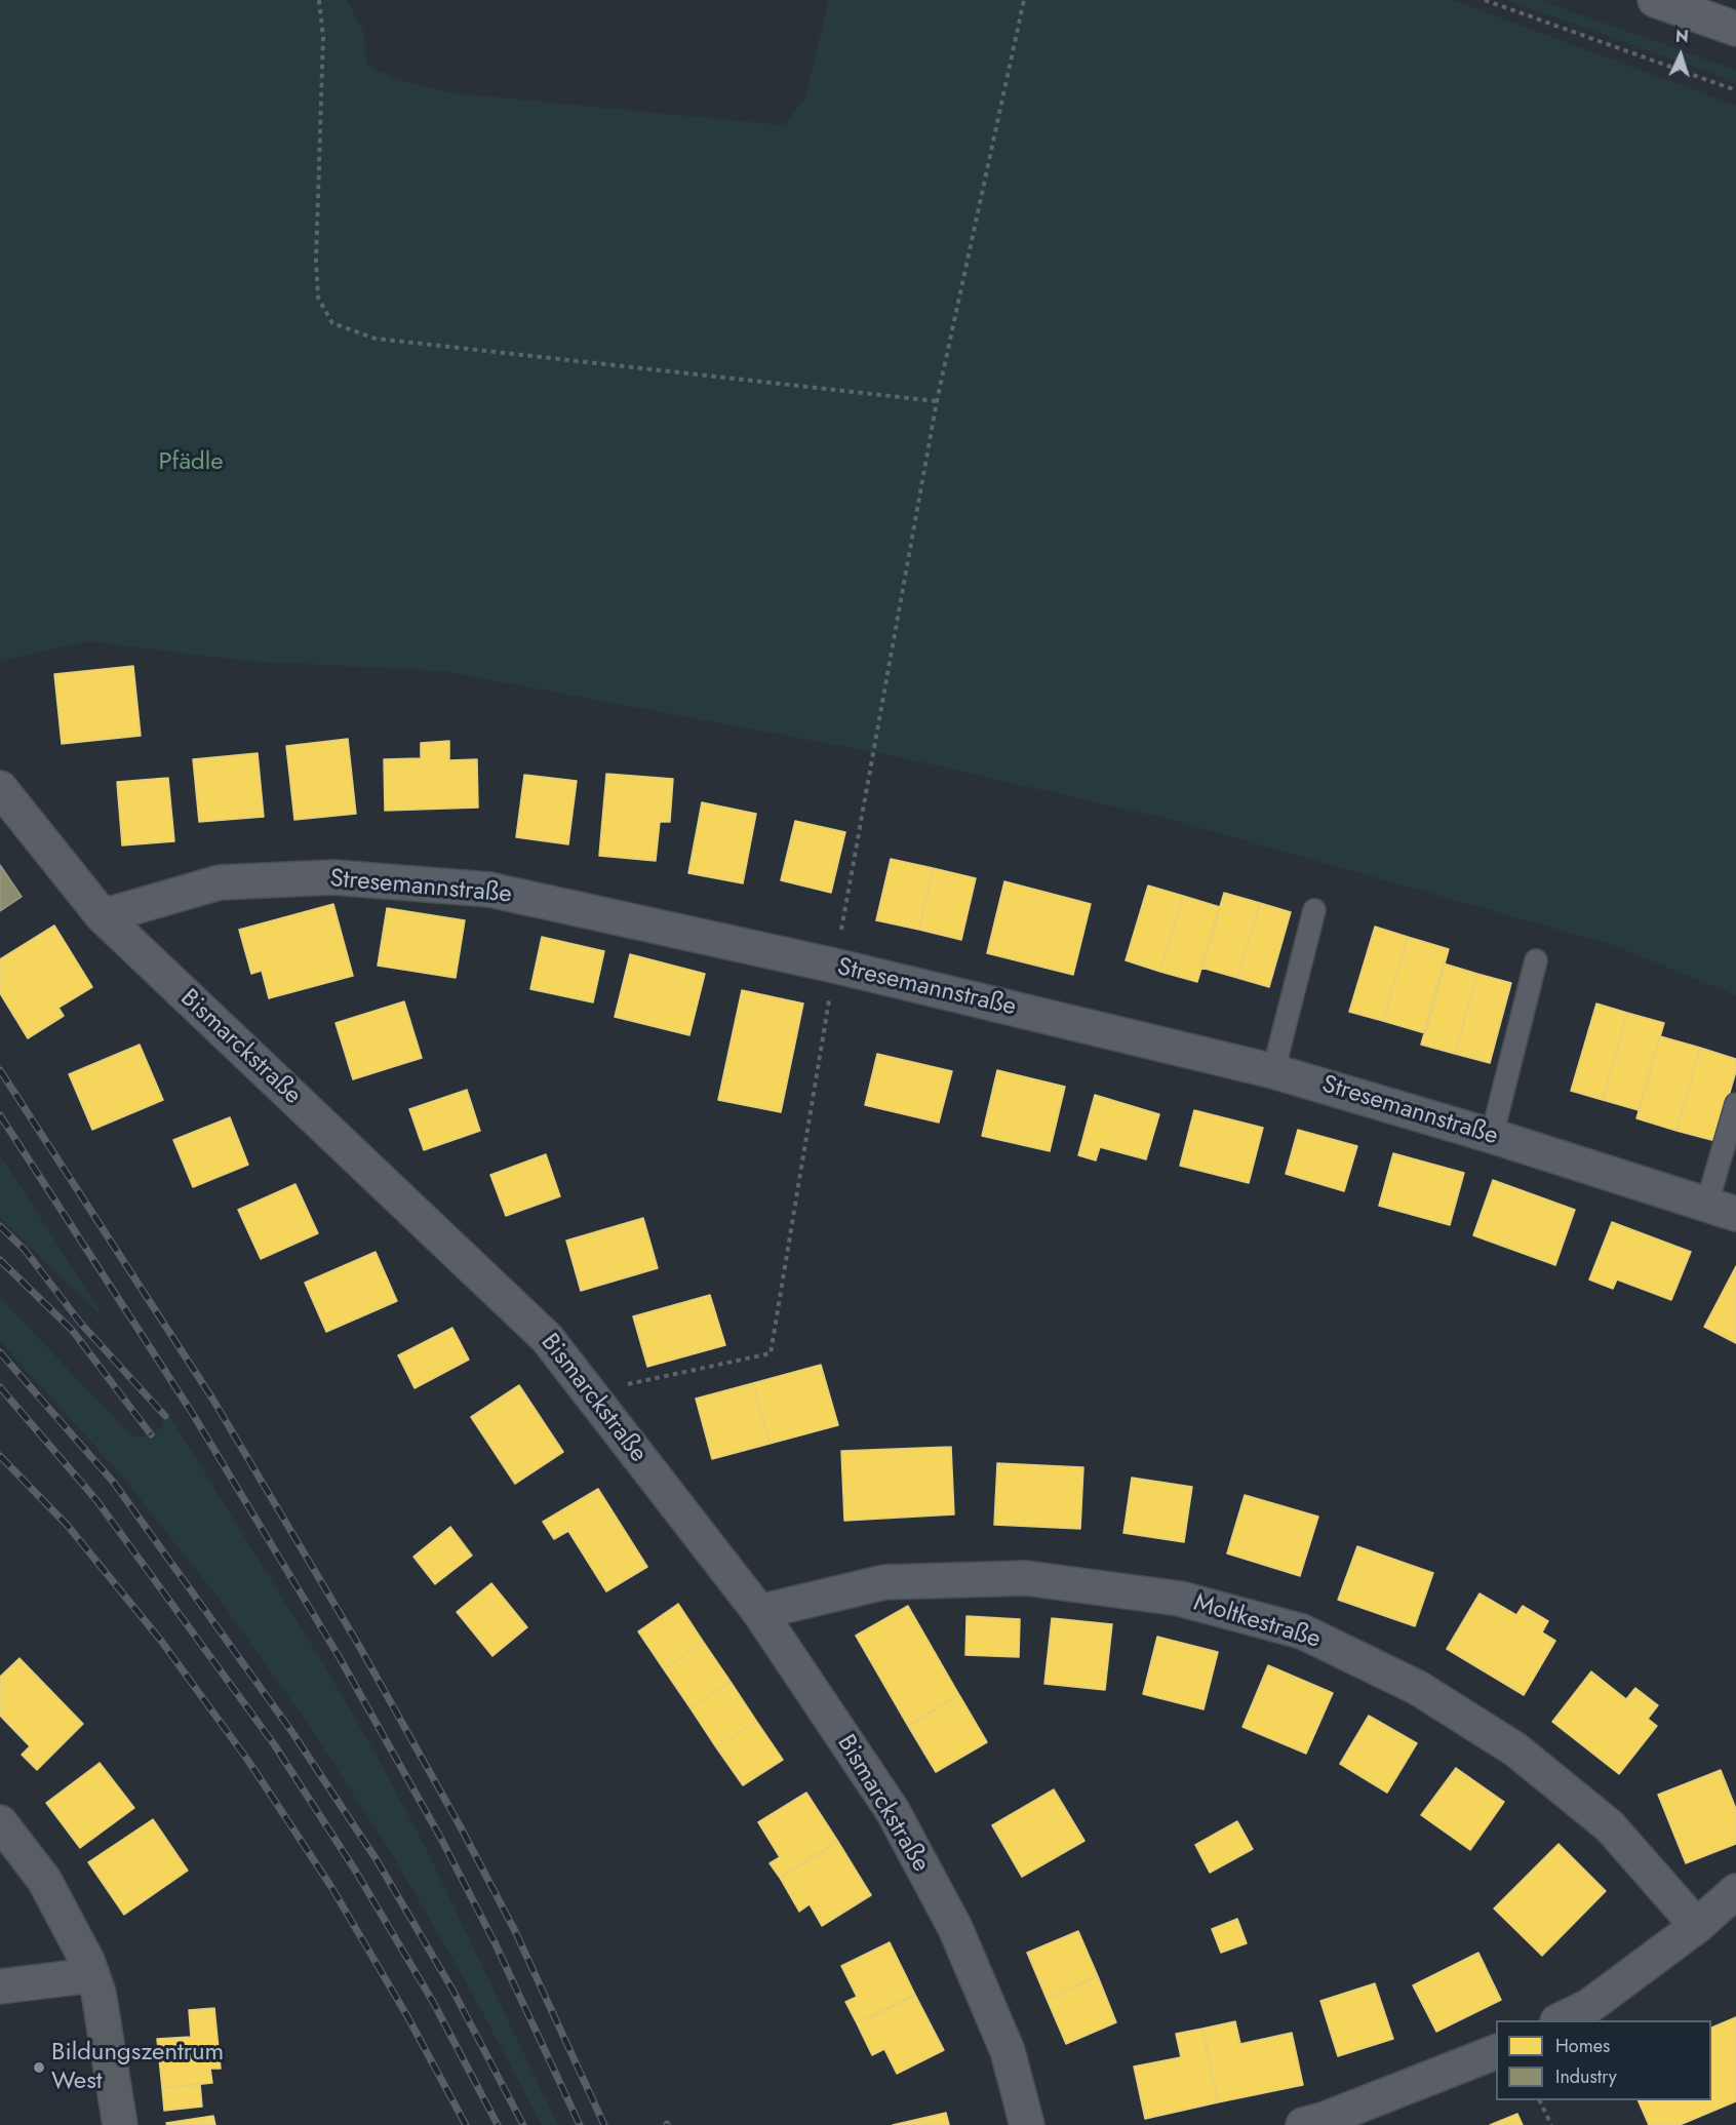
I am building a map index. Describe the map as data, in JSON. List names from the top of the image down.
{
  "streets": {
    "street": ["Stresemannstraße", "Bismarckstraße", "Moltkestraße"]
  },
  "crossings": [
    ["Stresemannstraße", "Bismarckstraße"],
    ["Bismarckstraße", "Moltkestraße"]
  ],
  "parks": ["Pfädle"],
  "places": ["Bildungszentrum West"],
  "legend": ["Homes", "Industry"],
  "north": "top"
}
